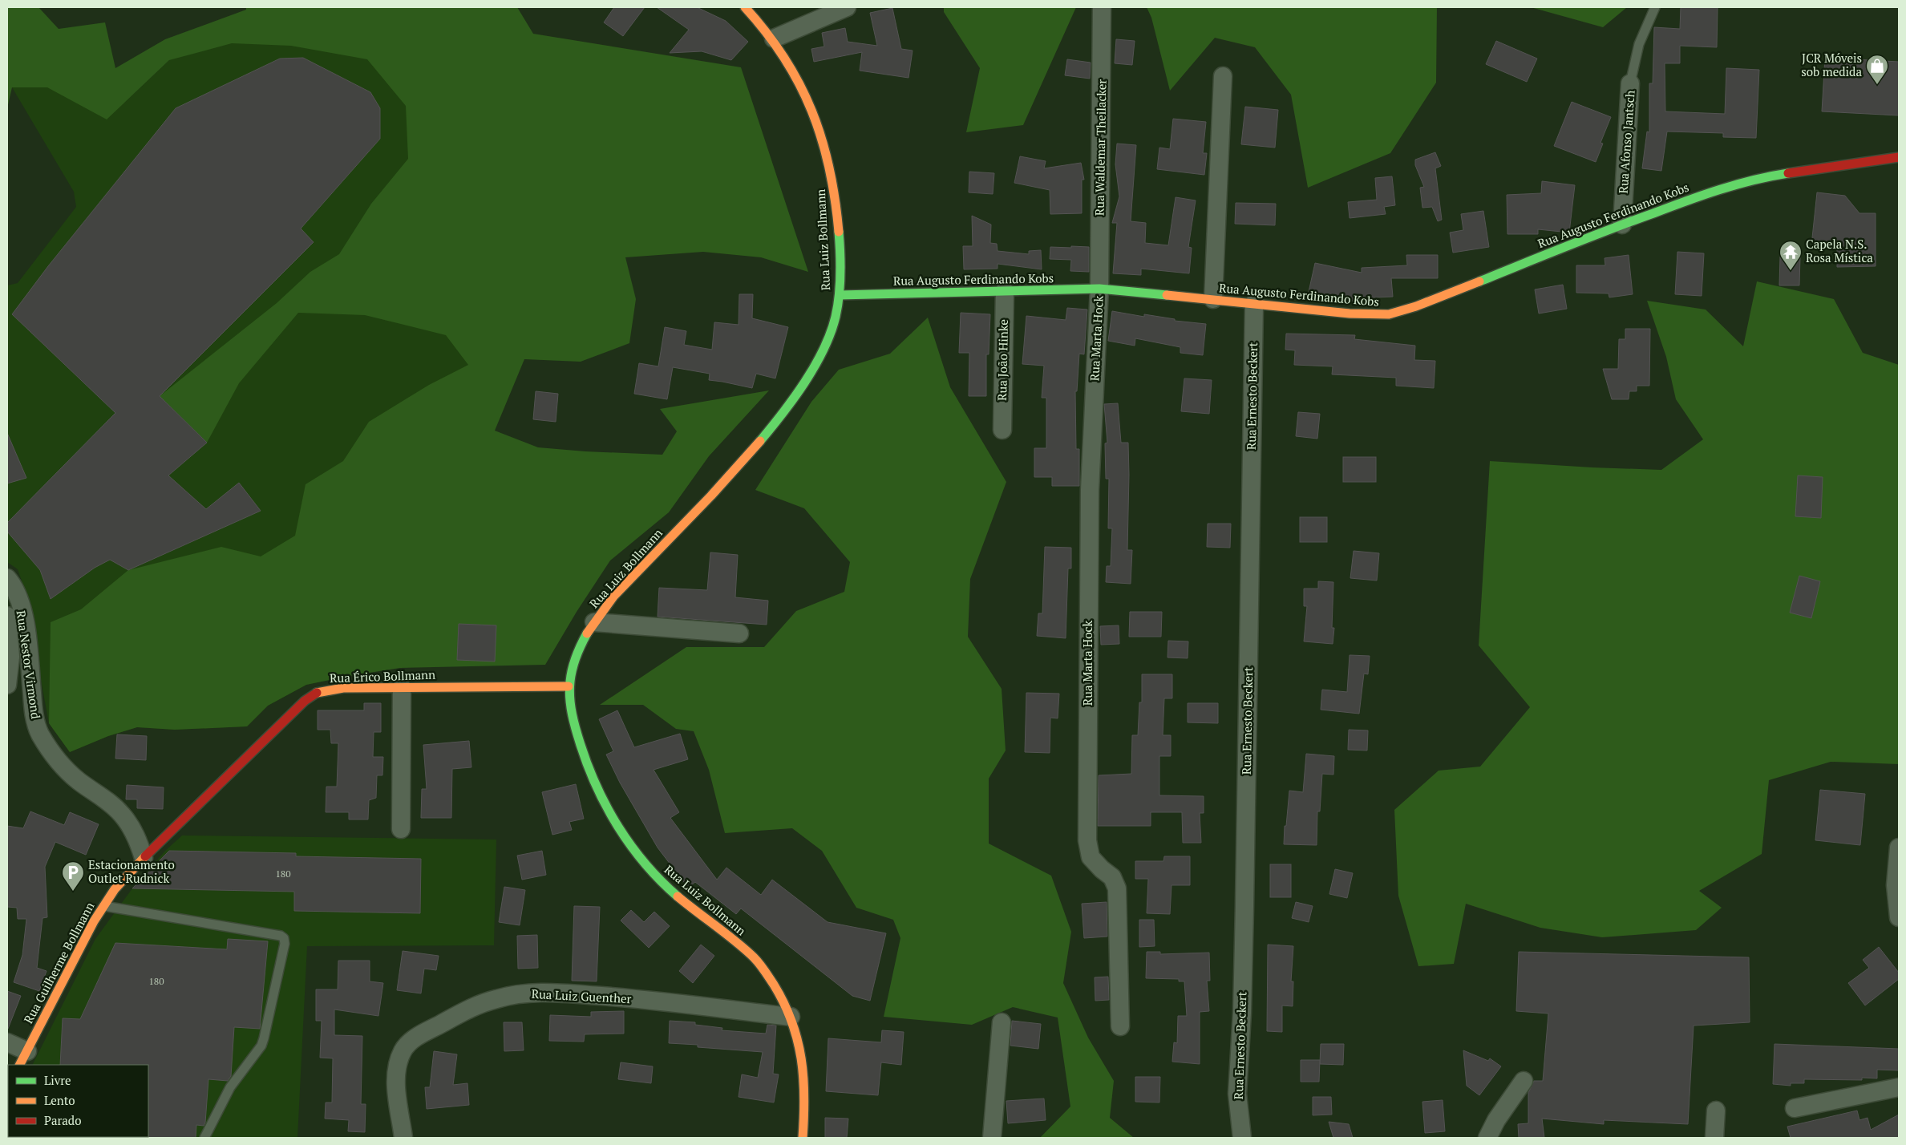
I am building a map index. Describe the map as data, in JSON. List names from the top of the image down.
{
  "streets": {
    "street": [
      "Rua Afonso Jantsch",
      "Rua Waldemar Theilacker",
      "Rua Augusto Ferdinando Kobs",
      "Rua Luiz Bollmann",
      "Rua Marta Hock",
      "Rua João Hinke",
      "Rua Ernesto Beckert",
      "Rua Nestor Virmond",
      "Rua Érico Bollmann",
      "Rua Guilherme Bollmann",
      "Rua Luiz Guenther"
    ]
  },
  "crossings": [
    ["Rua Afonso Jantsch", "Rua Augusto Ferdinando Kobs"],
    ["Rua Waldemar Theilacker", "Rua Augusto Ferdinando Kobs"],
    ["Rua Waldemar Theilacker", "Rua Marta Hock"],
    ["Rua Augusto Ferdinando Kobs", "Rua Luiz Bollmann"],
    ["Rua Augusto Ferdinando Kobs", "Rua Marta Hock"],
    ["Rua Augusto Ferdinando Kobs", "Rua João Hinke"],
    ["Rua Augusto Ferdinando Kobs", "Rua Ernesto Beckert"],
    ["Rua Luiz Bollmann", "Rua Érico Bollmann"],
    ["Rua Luiz Bollmann", "Rua Luiz Guenther"],
    ["Rua Nestor Virmond", "Rua Érico Bollmann"],
    ["Rua Nestor Virmond", "Rua Guilherme Bollmann"],
    ["Rua Érico Bollmann", "Rua Guilherme Bollmann"]
  ],
  "places": {
    "shop": ["JCR Móveis sob medida"],
    "temple": ["Capela N.S. Rosa Mística"],
    "parking": ["Estacionamento Outlet Rudnick"]
  },
  "house_numbers": ["180", "180"],
  "legend": ["Livre", "Lento", "Parado"]
}
